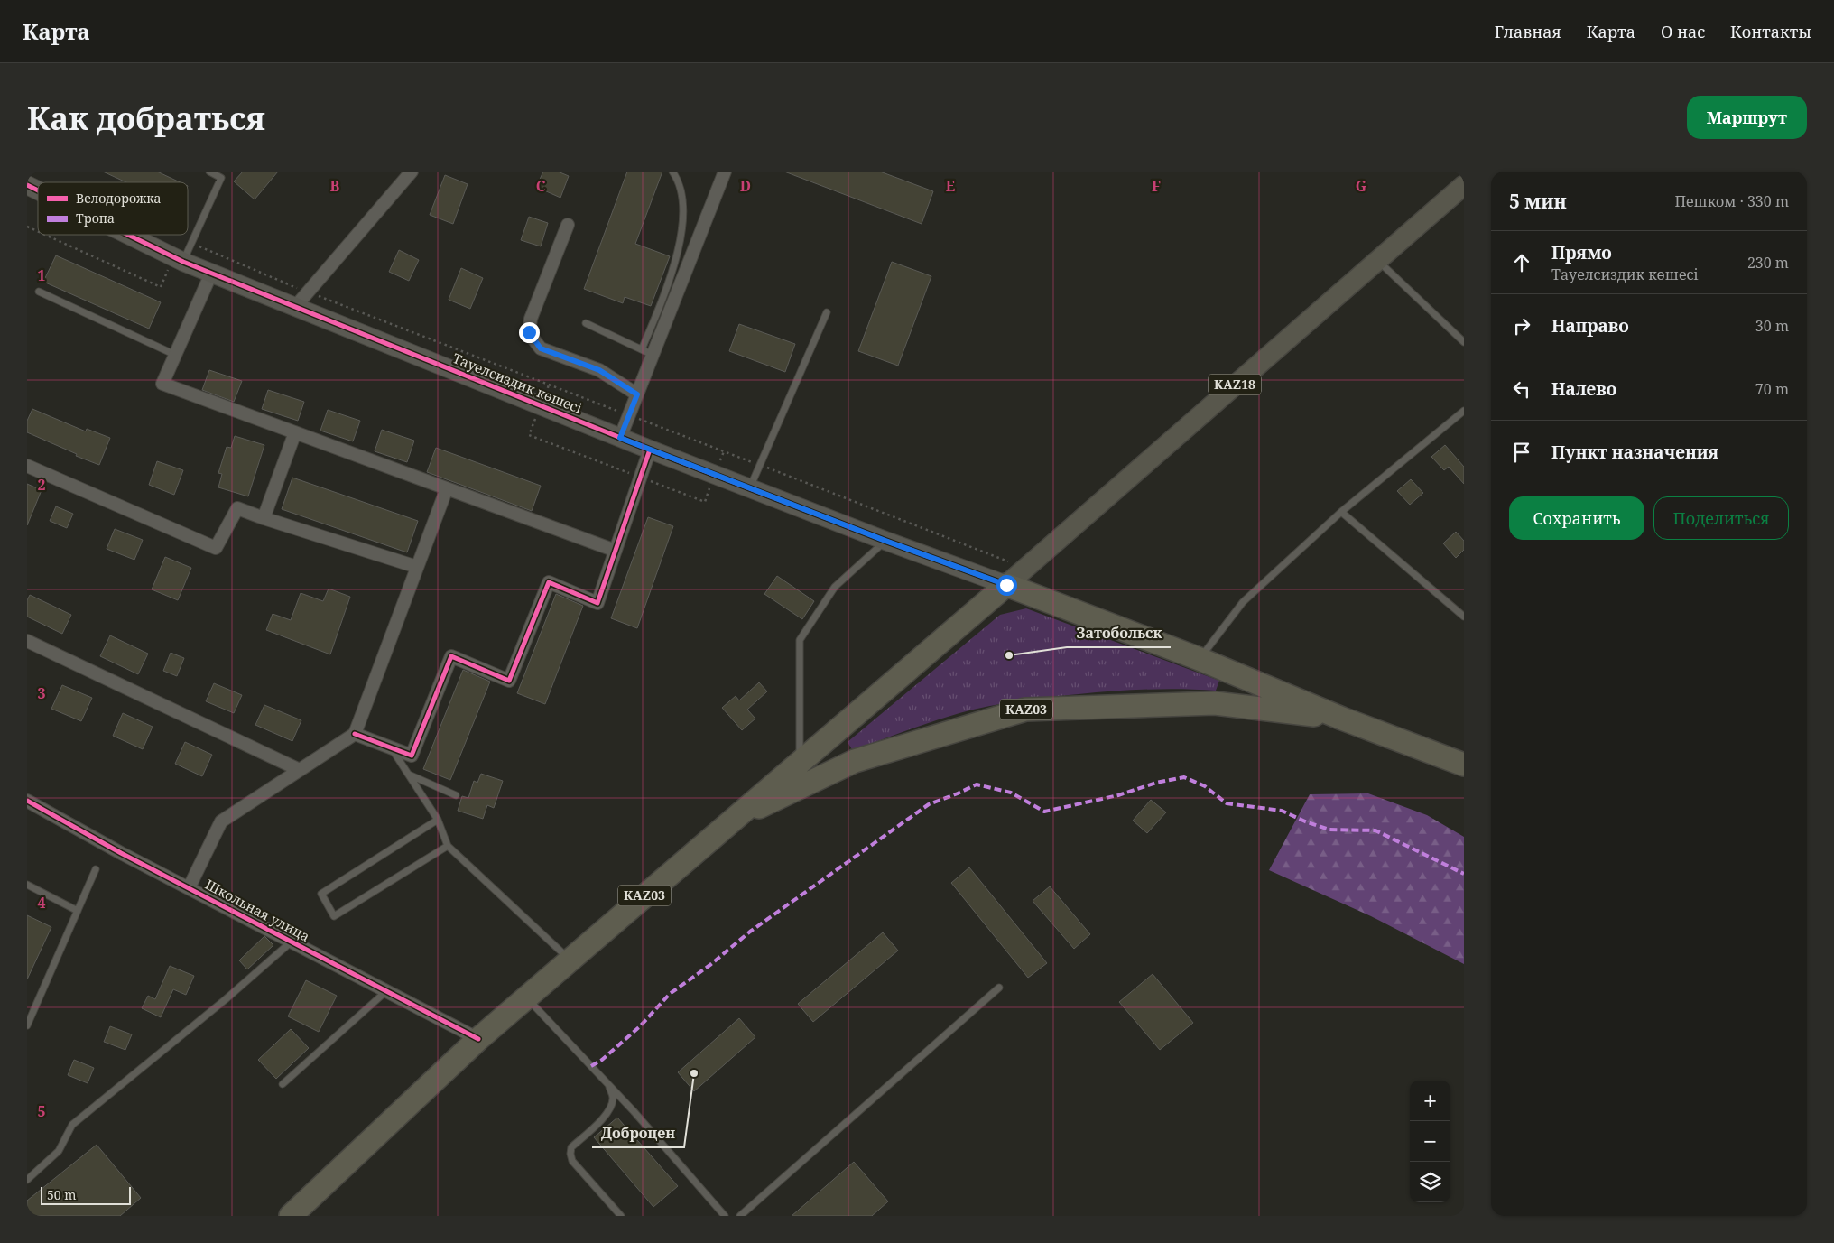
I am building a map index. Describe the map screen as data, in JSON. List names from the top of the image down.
{
  "streets": {
    "highway": ["KАZ03"],
    "main road": ["KAZ18"],
    "street": ["Тауелсиздик көшесі", "Школьная улица"]
  },
  "crossings": [
    ["Тауелсиздик көшесі", "KAZ18"],
    ["Тауелсиздик көшесі", "KАZ03"],
    ["KAZ18", "KАZ03"],
    ["KАZ03", "Школьная улица"]
  ],
  "places": ["Затобольск", "Доброцен"],
  "legend": ["Велодорожка", "Тропа"],
  "scale_bar": "50 m",
  "page": {
    "header": "Карта",
    "nav": [
      "Главная",
      "Карта",
      "О нас",
      "Контакты"
    ],
    "buttons": [
      "Маршрут",
      ["Сохранить", "Поделиться"]
    ],
    "title": "Как добраться",
    "heading": ["5 мин", "Пешком · 330 m"],
    "list": [
      ["Прямо", "Тауелсиздик көшесі", "230 m"],
      ["Направо", "30 m"],
      ["Налево", "70 m"],
      "Пункт назначения"
    ],
    "map_buttons": ["+", "−"],
    "scale": "50 m"
  },
  "grid": {
    "columns": [
      "B",
      "C",
      "D",
      "E",
      "F",
      "G"
    ],
    "rows": [
      "1",
      "2",
      "3",
      "4",
      "5"
    ]
  }
}
